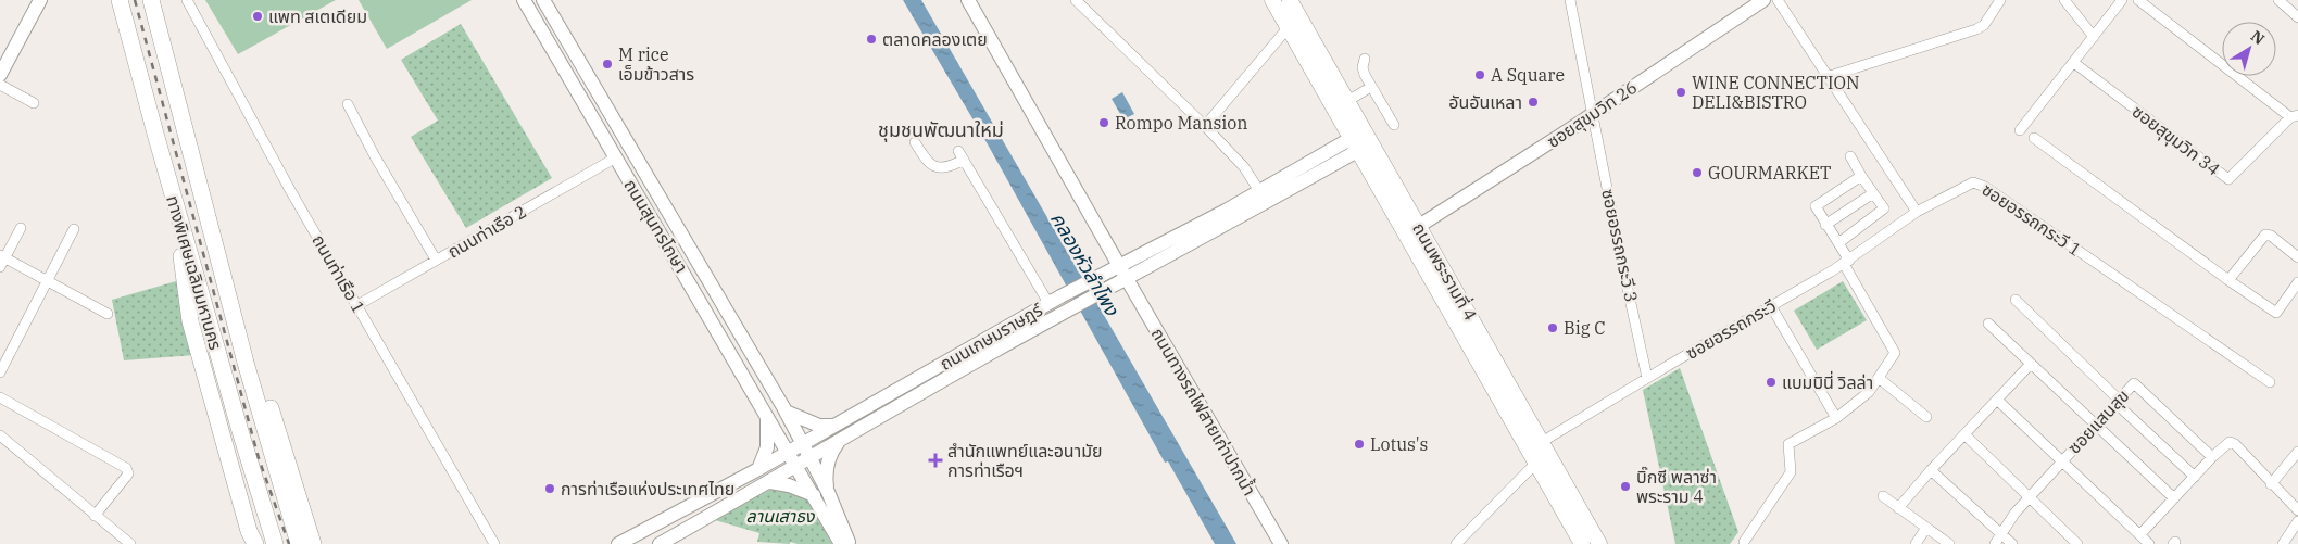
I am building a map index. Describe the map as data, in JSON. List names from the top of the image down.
{
  "streets": {
    "highway": ["ทางพิเศษเฉลิมมหานคร"],
    "main road": ["ถนนพระรามที่ 4"],
    "street": [
      "ซอยสุขุมวิท 26",
      "ซอยสุขุมวิท 34",
      "ซอยอรรถกระวี 1",
      "ถนนสุนทรโกษา",
      "ถนนท่าเรือ 2",
      "ซอยอรรถกระวี 3",
      "ถนนท่าเรือ 1",
      "ซอยอรรถกระวี",
      "ถนนเกษมราษฎร์",
      "ถนนทางรถไฟสายเก่าปากน้ำ",
      "ซอยแสนสุข"
    ]
  },
  "crossings": [
    ["ซอยสุขุมวิท 26", "ซอยอรรถกระวี 3"],
    ["ซอยสุขุมวิท 26", "ถนนพระรามที่ 4"],
    ["ซอยอรรถกระวี 1", "ซอยอรรถกระวี"],
    ["ถนนสุนทรโกษา", "ถนนท่าเรือ 2"],
    ["ถนนสุนทรโกษา", "ถนนเกษมราษฎร์"],
    ["ถนนท่าเรือ 2", "ถนนท่าเรือ 1"],
    ["ซอยอรรถกระวี 3", "ซอยอรรถกระวี"],
    ["ถนนพระรามที่ 4", "ซอยอรรถกระวี"],
    ["ถนนพระรามที่ 4", "ถนนเกษมราษฎร์"],
    ["ถนนเกษมราษฎร์", "ถนนทางรถไฟสายเก่าปากน้ำ"]
  ],
  "districts": ["ชุมชนพัฒนาใหม่"],
  "water": ["คลองหัวลำโพง"],
  "parks": ["ลานเสาธง"],
  "places": {
    "other": [
      "แพท สเตเดียม",
      "ตลาดคลองเตย",
      "M rice เอ็มข้าวสาร",
      "A Square",
      "WINE CONNECTION DELI&BISTRO",
      "อันอันเหลา",
      "Rompo Mansion",
      "GOURMARKET",
      "Big C",
      "แบมบินี่ วิลล่า",
      "Lotus's",
      "บิ๊กซี พลาซ่า พระราม 4",
      "การท่าเรือแห่งประเทศไทย"
    ],
    "health": ["สำนักแพทย์และอนามัย การท่าเรือฯ"]
  },
  "north": "top right"
}
